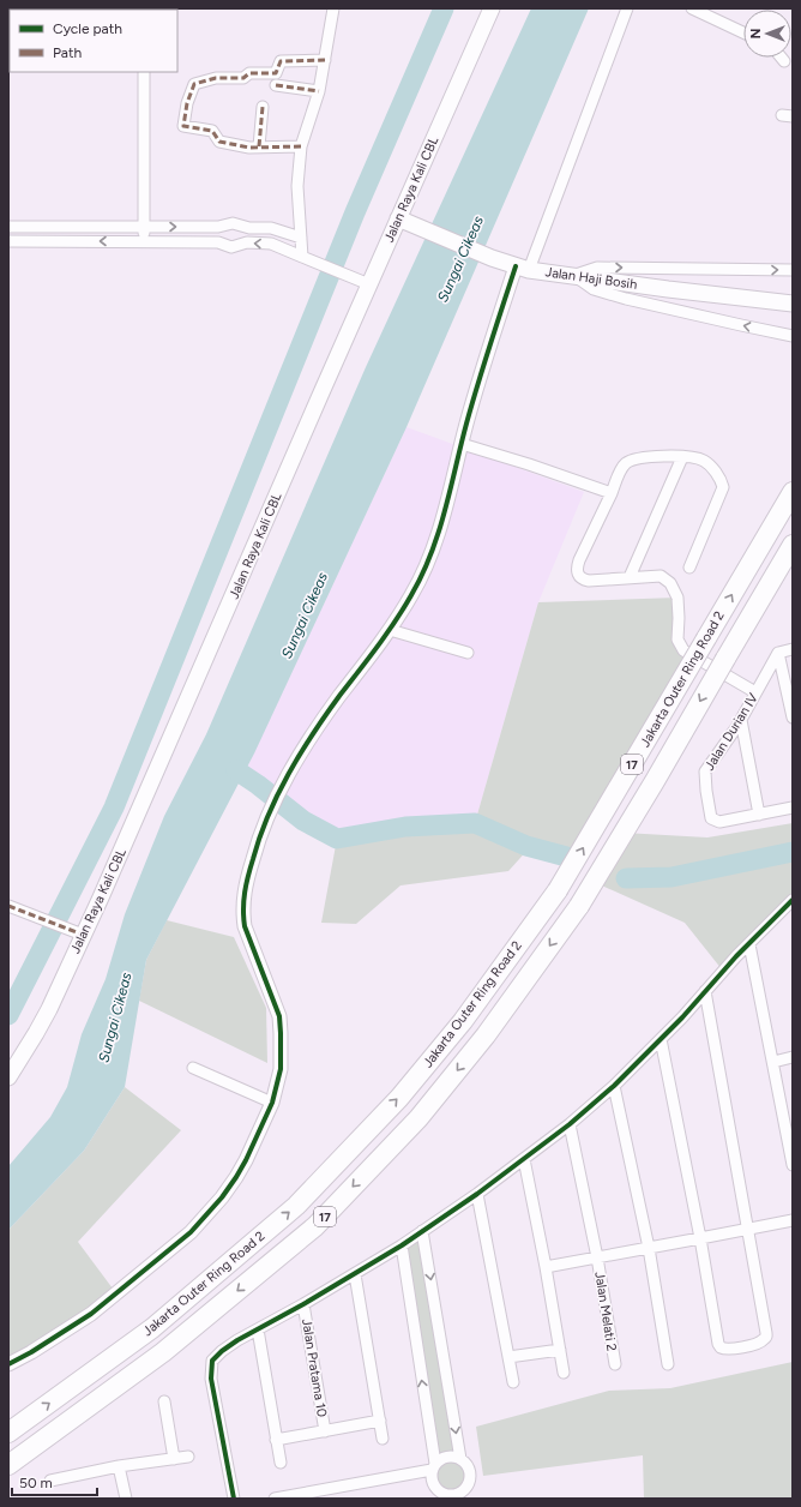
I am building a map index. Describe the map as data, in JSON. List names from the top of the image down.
{
  "streets": {
    "highway": ["Jakarta Outer Ring Road 2", "17"],
    "main road": ["Jalan Raya Kali CBL", "Jalan Haji Bosih"],
    "street": ["Jalan Durian IV", "Jalan Melati 2", "Jalan Pratama 10"]
  },
  "crossings": [
    ["Jalan Raya Kali CBL", "Jalan Haji Bosih"]
  ],
  "water": ["Sungai Cikeas"],
  "legend": ["Cycle path", "Path"],
  "scale_bar": "50 m",
  "north": "left"
}
